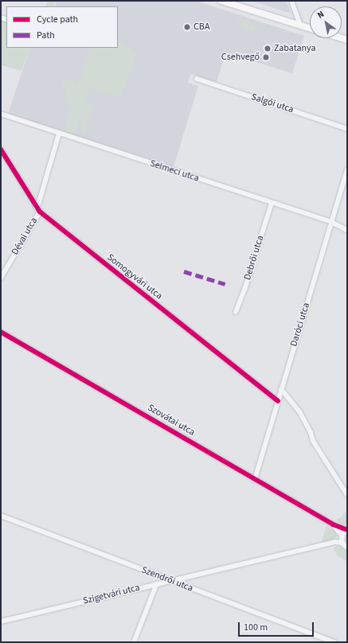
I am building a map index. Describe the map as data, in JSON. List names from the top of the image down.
{
  "streets": {
    "street": [
      "Salgói utca",
      "Selmeci utca",
      "Dévai utca",
      "Debrői utca",
      "Somogyvári utca",
      "Daróci utca",
      "Szovátai utca",
      "Szendrői utca",
      "Szigetvári utca"
    ]
  },
  "crossings": [
    ["Selmeci utca", "Dévai utca"],
    ["Selmeci utca", "Debrői utca"],
    ["Selmeci utca", "Daróci utca"],
    ["Dévai utca", "Somogyvári utca"],
    ["Somogyvári utca", "Daróci utca"],
    ["Daróci utca", "Szovátai utca"],
    ["Szendrői utca", "Szigetvári utca"]
  ],
  "places": ["CBA", "Zabatanya", "Csehvegő"],
  "legend": ["Cycle path", "Path"],
  "scale_bar": "100 m",
  "north": "top left"
}
